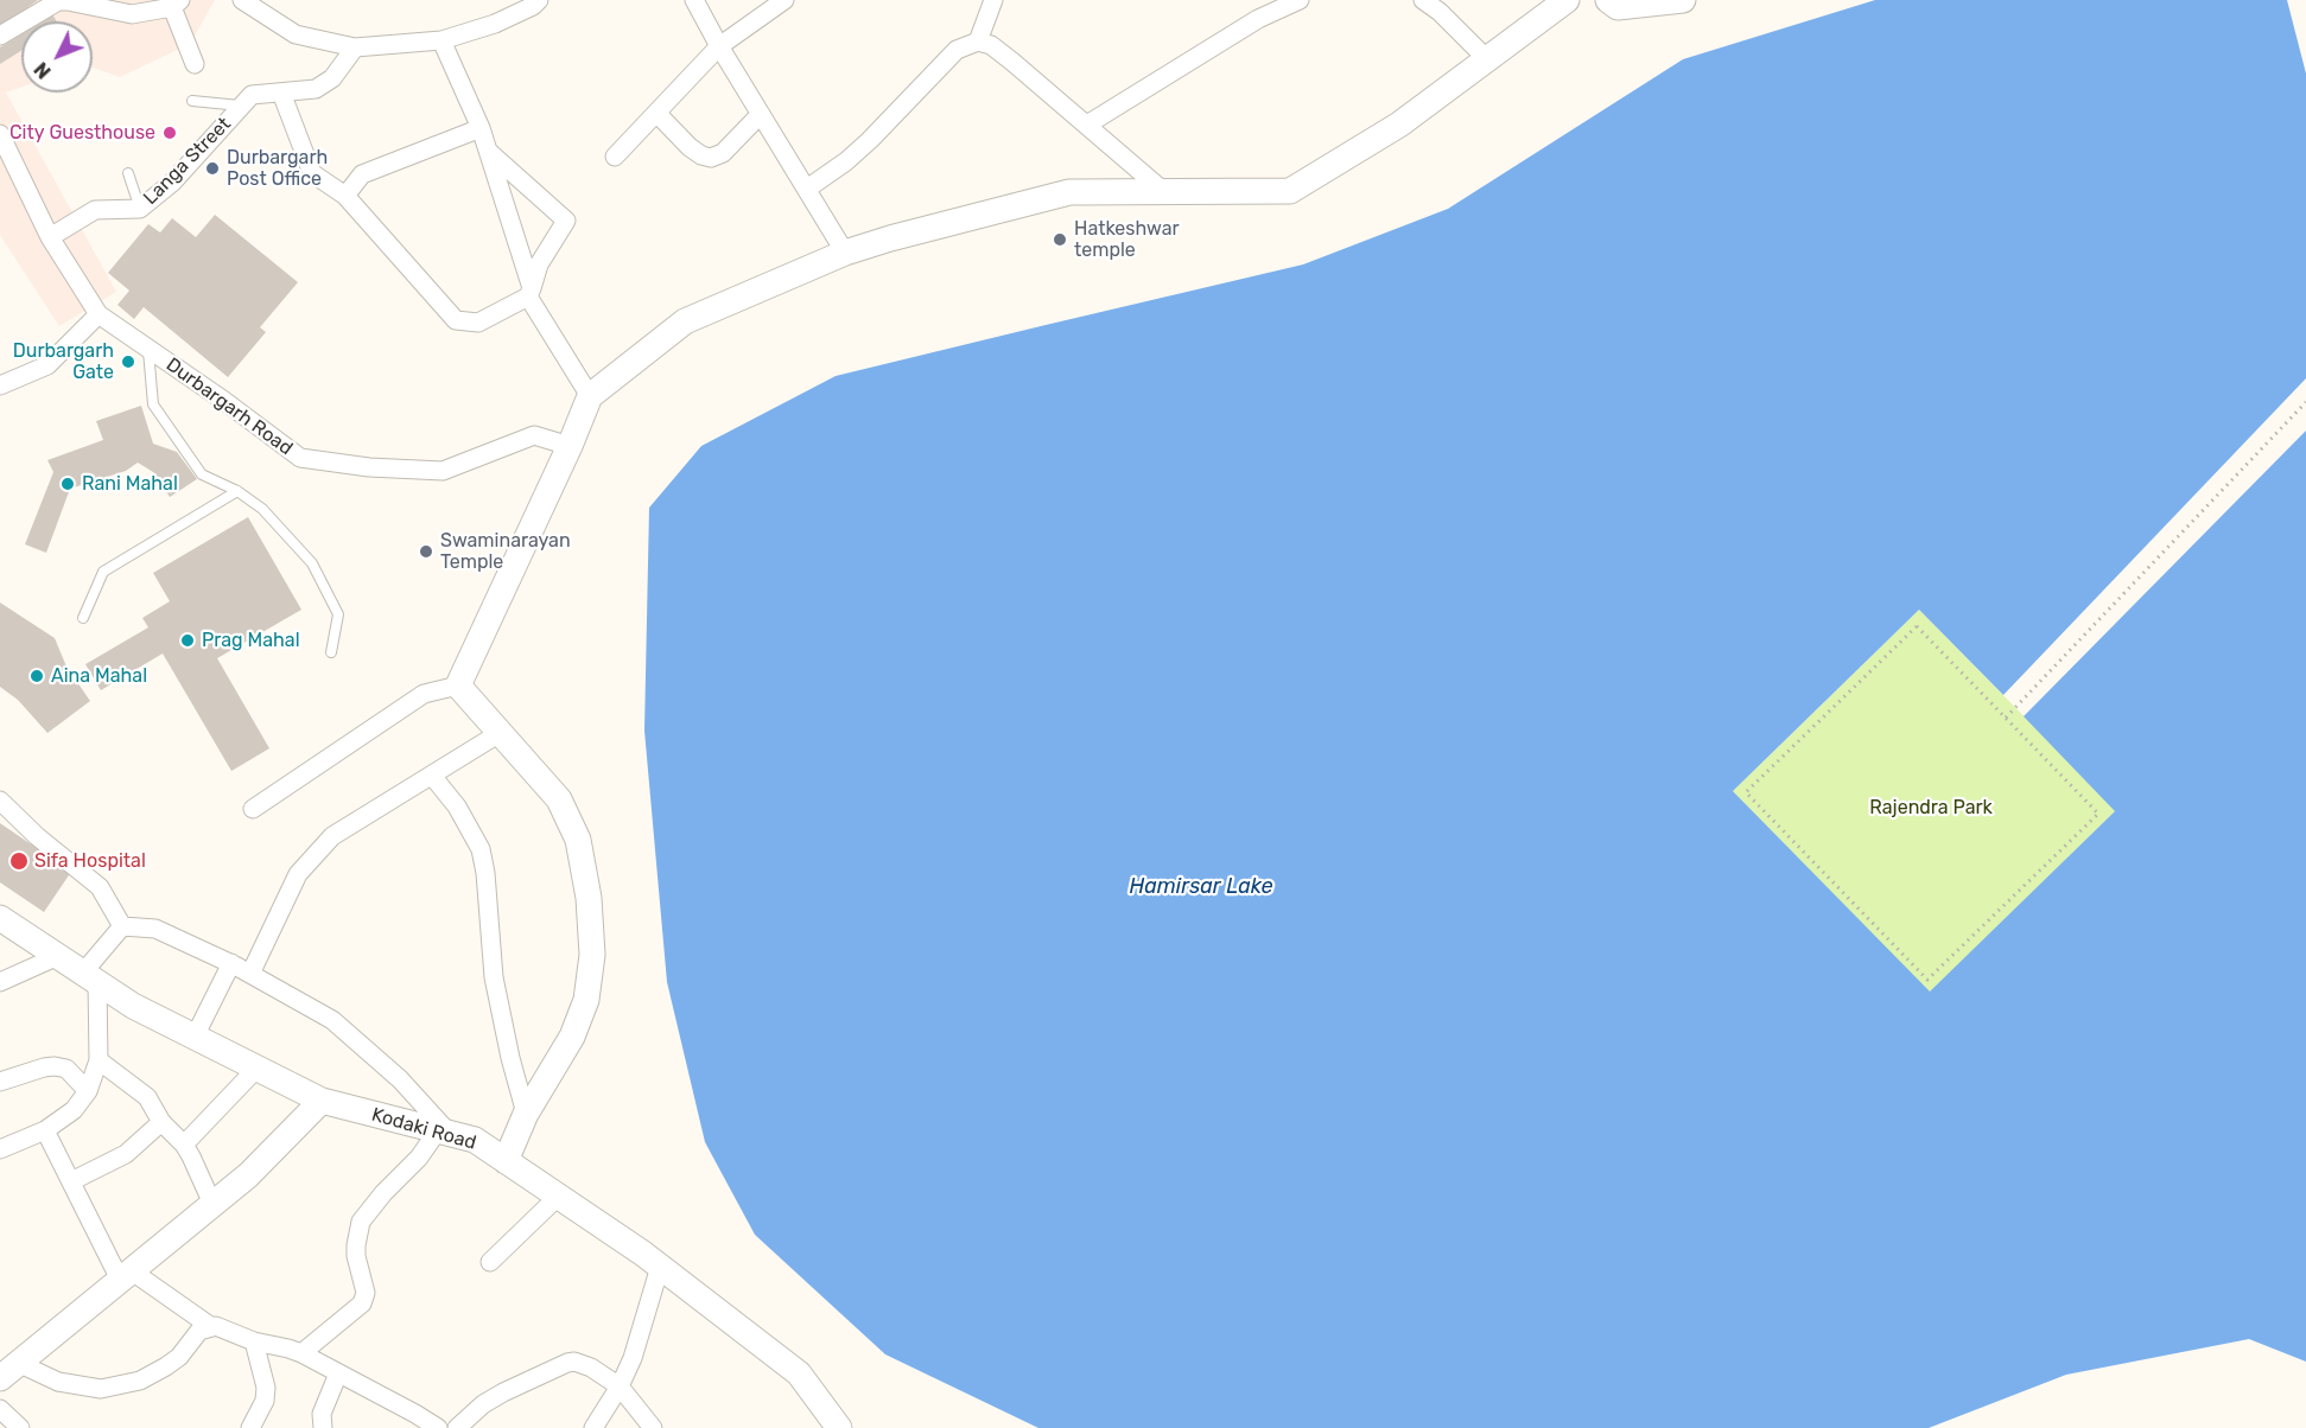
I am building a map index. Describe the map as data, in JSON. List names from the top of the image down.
{
  "streets": {
    "street": ["Langa Street", "Durbargarh Road", "Kodaki Road"]
  },
  "crossings": [
    ["Langa Street", "Durbargarh Road"]
  ],
  "water": ["Hamirsar Lake"],
  "parks": ["Rajendra Park"],
  "places": [
    "City Guesthouse",
    "Durbargarh Post Office",
    "Hatkeshwar temple",
    "Durbargarh Gate",
    "Rani Mahal",
    "Swaminarayan Temple",
    "Prag Mahal",
    "Aina Mahal",
    "Sifa Hospital"
  ],
  "north": "bottom left"
}
